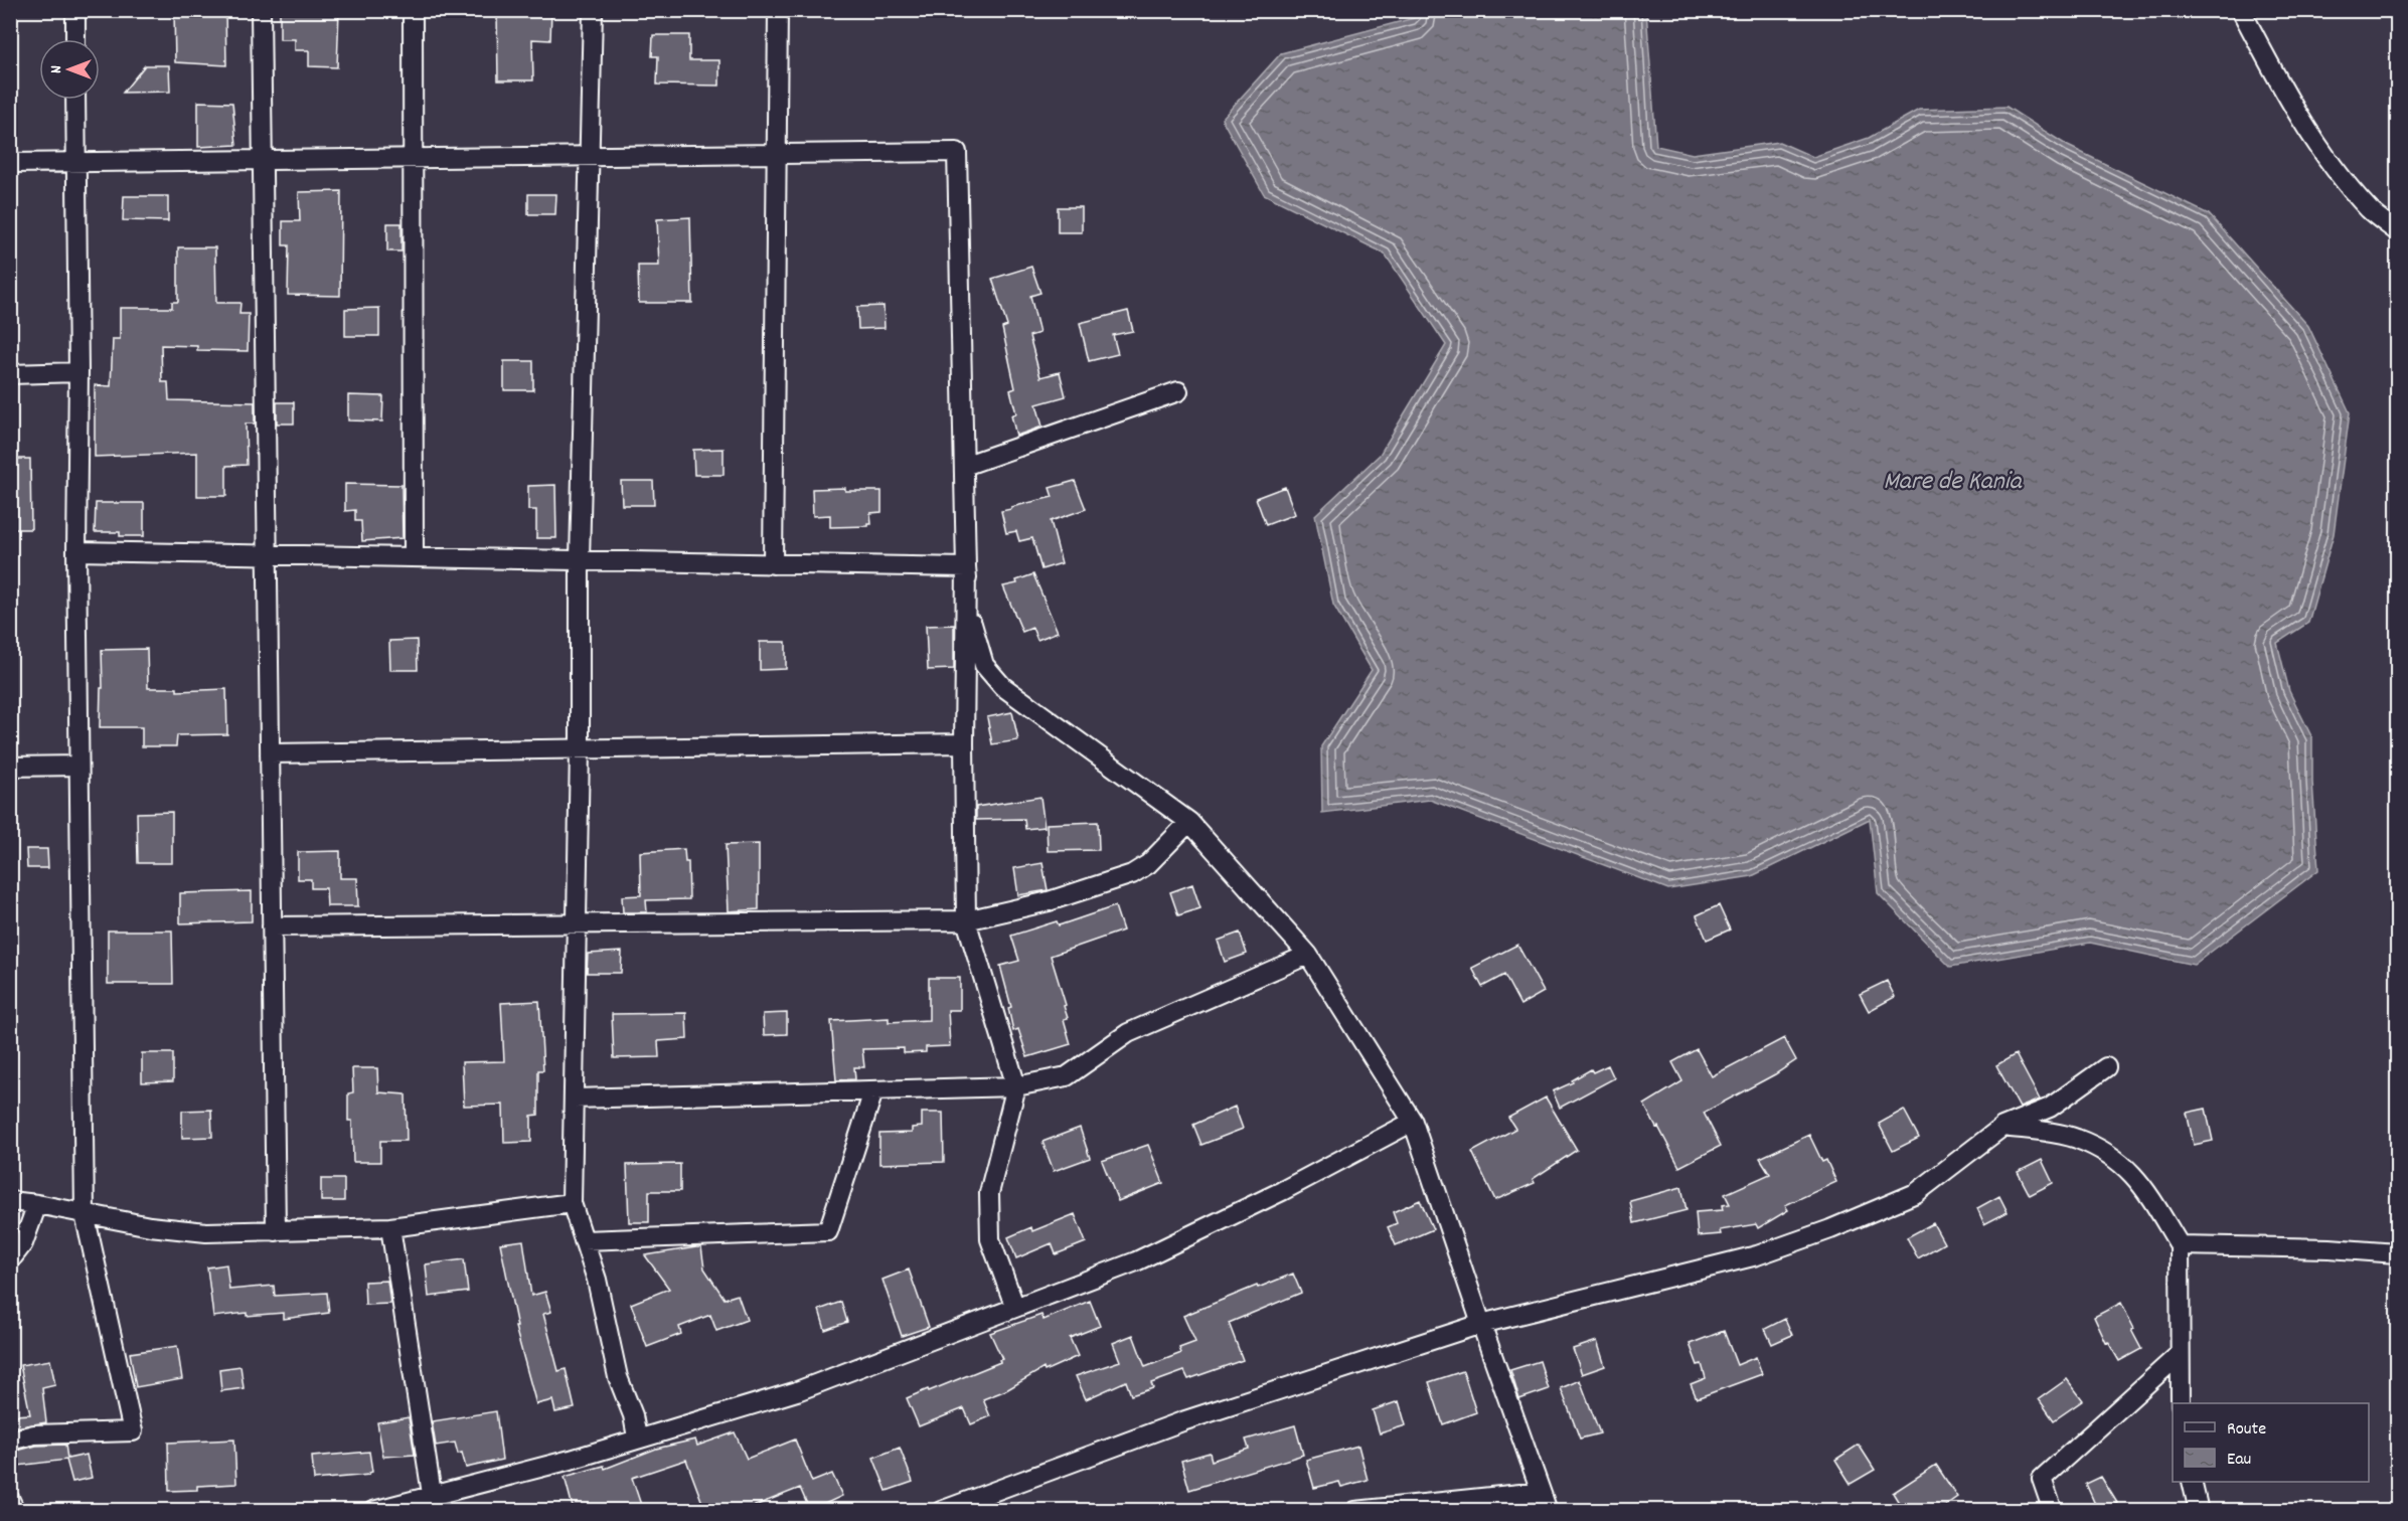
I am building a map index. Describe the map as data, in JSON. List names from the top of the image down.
{
  "water": ["Mare de Kania"],
  "legend": ["Route", "Eau"],
  "north": "left"
}
